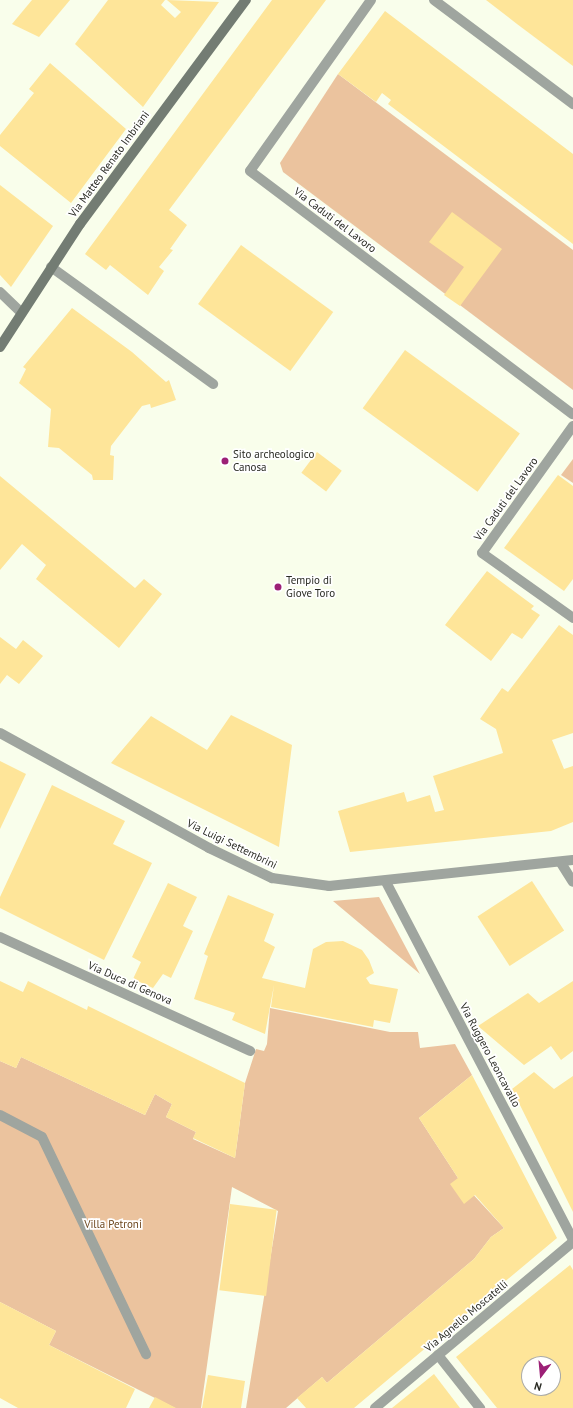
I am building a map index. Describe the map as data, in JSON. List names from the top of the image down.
{
  "streets": {
    "street": [
      "Via Matteo Renato Imbriani",
      "Via Caduti del Lavoro",
      "Via Luigi Settembrini",
      "Via Duca di Genova",
      "Via Ruggero Leoncavallo",
      "Via Agnello Moscatelli"
    ]
  },
  "crossings": [
    ["Via Luigi Settembrini", "Via Ruggero Leoncavallo"],
    ["Via Ruggero Leoncavallo", "Via Agnello Moscatelli"]
  ],
  "parks": ["Villa Petroni"],
  "places": ["Sito archeologico Canosa", "Tempio di Giove Toro"],
  "north": "bottom"
}
